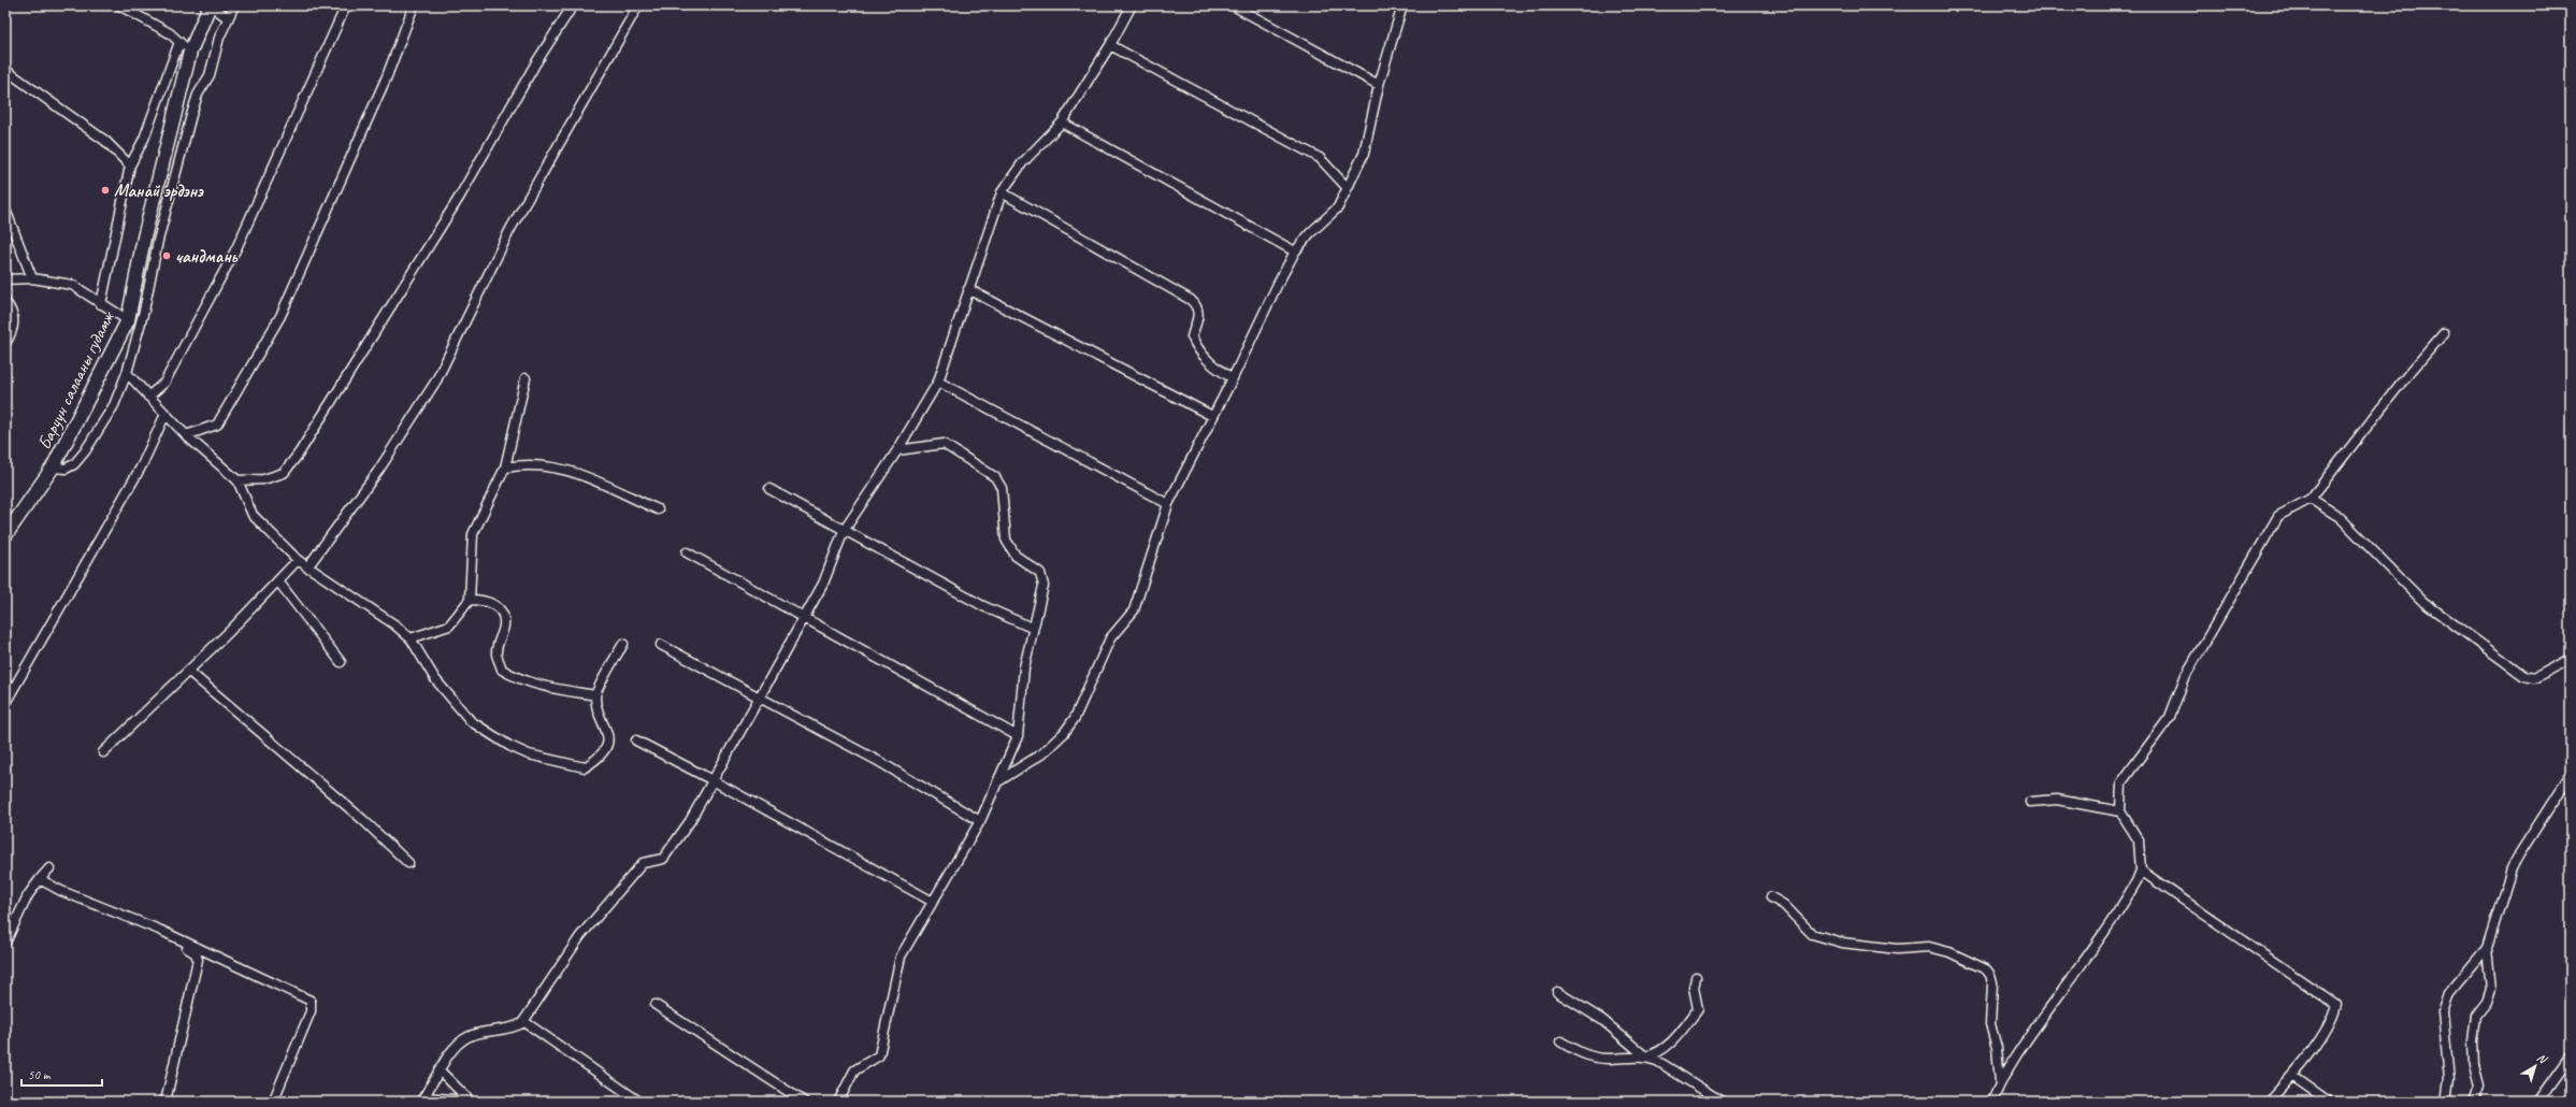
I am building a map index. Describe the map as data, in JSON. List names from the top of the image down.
{
  "streets": {
    "main road": ["Баруун салааны гудамж"]
  },
  "places": ["Манай эрдэнэ", "чандмань"],
  "scale_bar": "50 m",
  "north": "top right"
}
